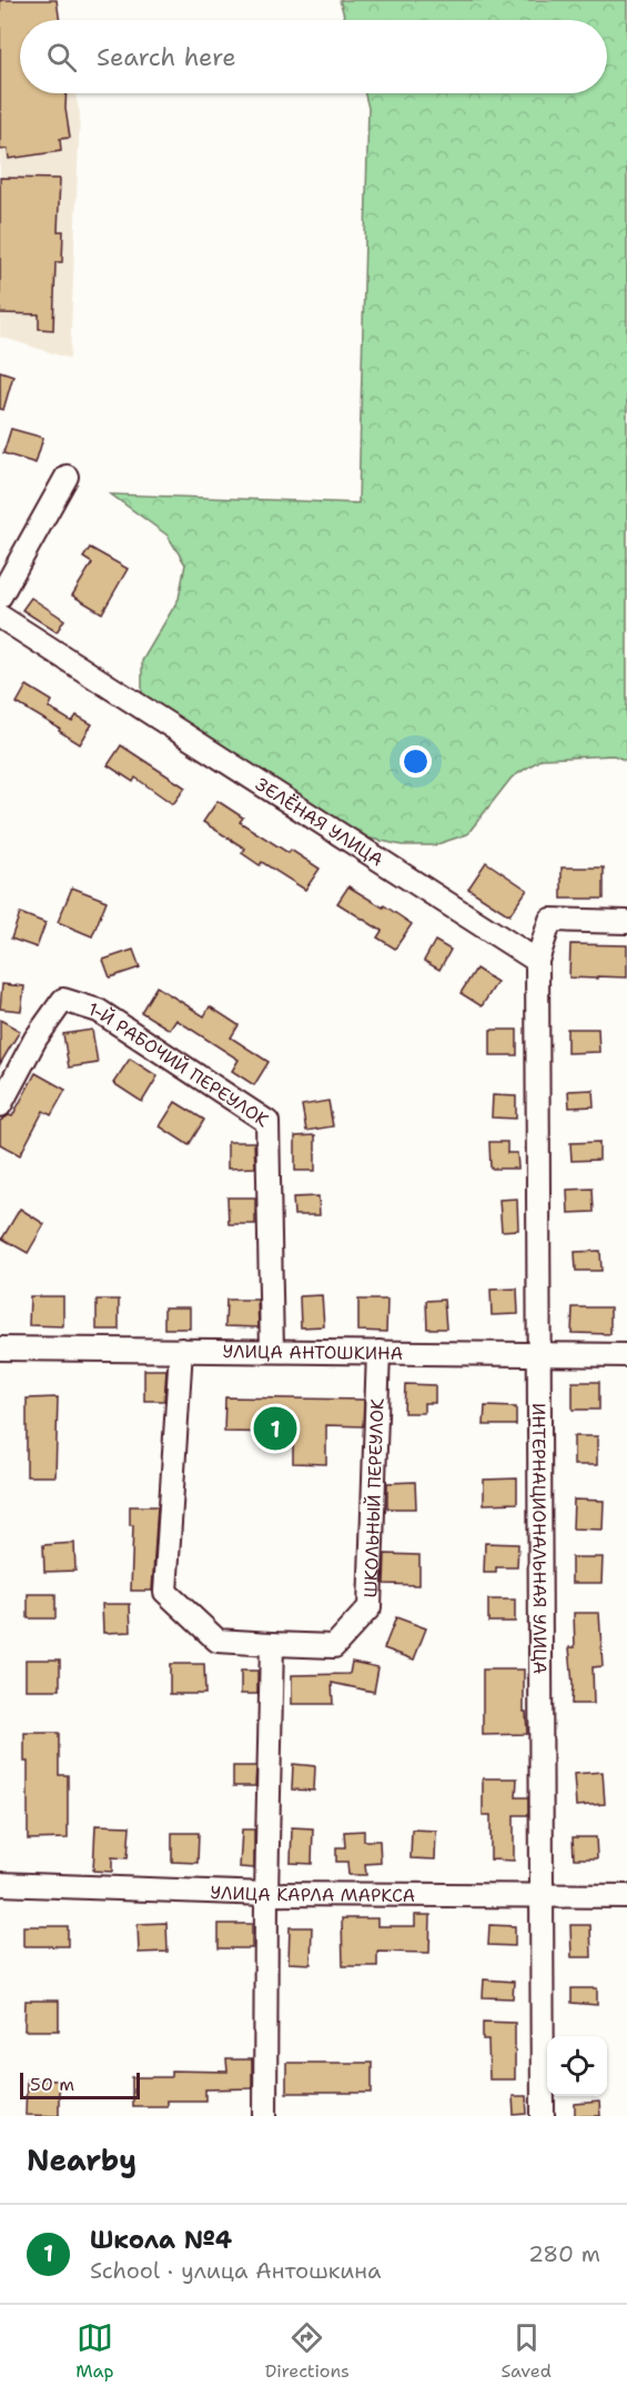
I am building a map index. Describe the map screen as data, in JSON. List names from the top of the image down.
{
  "streets": {
    "street": [
      "ЗЕЛЁНАЯ УЛИЦА",
      "1-Й РАБОЧИЙ ПЕРЕУЛОК",
      "УЛИЦА АНТОШКИНА",
      "ШКОЛЬНЫЙ ПЕРЕУЛОК",
      "ИНТЕРНАЦИОНАЛЬНАЯ УЛИЦА",
      "УЛИЦА КАРЛА МАРКСА"
    ]
  },
  "crossings": [
    ["ЗЕЛЁНАЯ УЛИЦА", "ИНТЕРНАЦИОНАЛЬНАЯ УЛИЦА"],
    ["1-Й РАБОЧИЙ ПЕРЕУЛОК", "УЛИЦА АНТОШКИНА"],
    ["УЛИЦА АНТОШКИНА", "ШКОЛЬНЫЙ ПЕРЕУЛОК"],
    ["УЛИЦА АНТОШКИНА", "ИНТЕРНАЦИОНАЛЬНАЯ УЛИЦА"],
    ["ИНТЕРНАЦИОНАЛЬНАЯ УЛИЦА", "УЛИЦА КАРЛА МАРКСА"]
  ],
  "scale_bar": "50 m",
  "page": {
    "search": "Search here",
    "pins": "1",
    "scale": "50 m",
    "heading": "Nearby",
    "list": [
      {
        "mark": "1",
        "name": "Школа №4",
        "note": "School · улица Антошкина",
        "value": "280 m"
      }
    ],
    "nav": ["Map", "Directions", "Saved"]
  }
}
